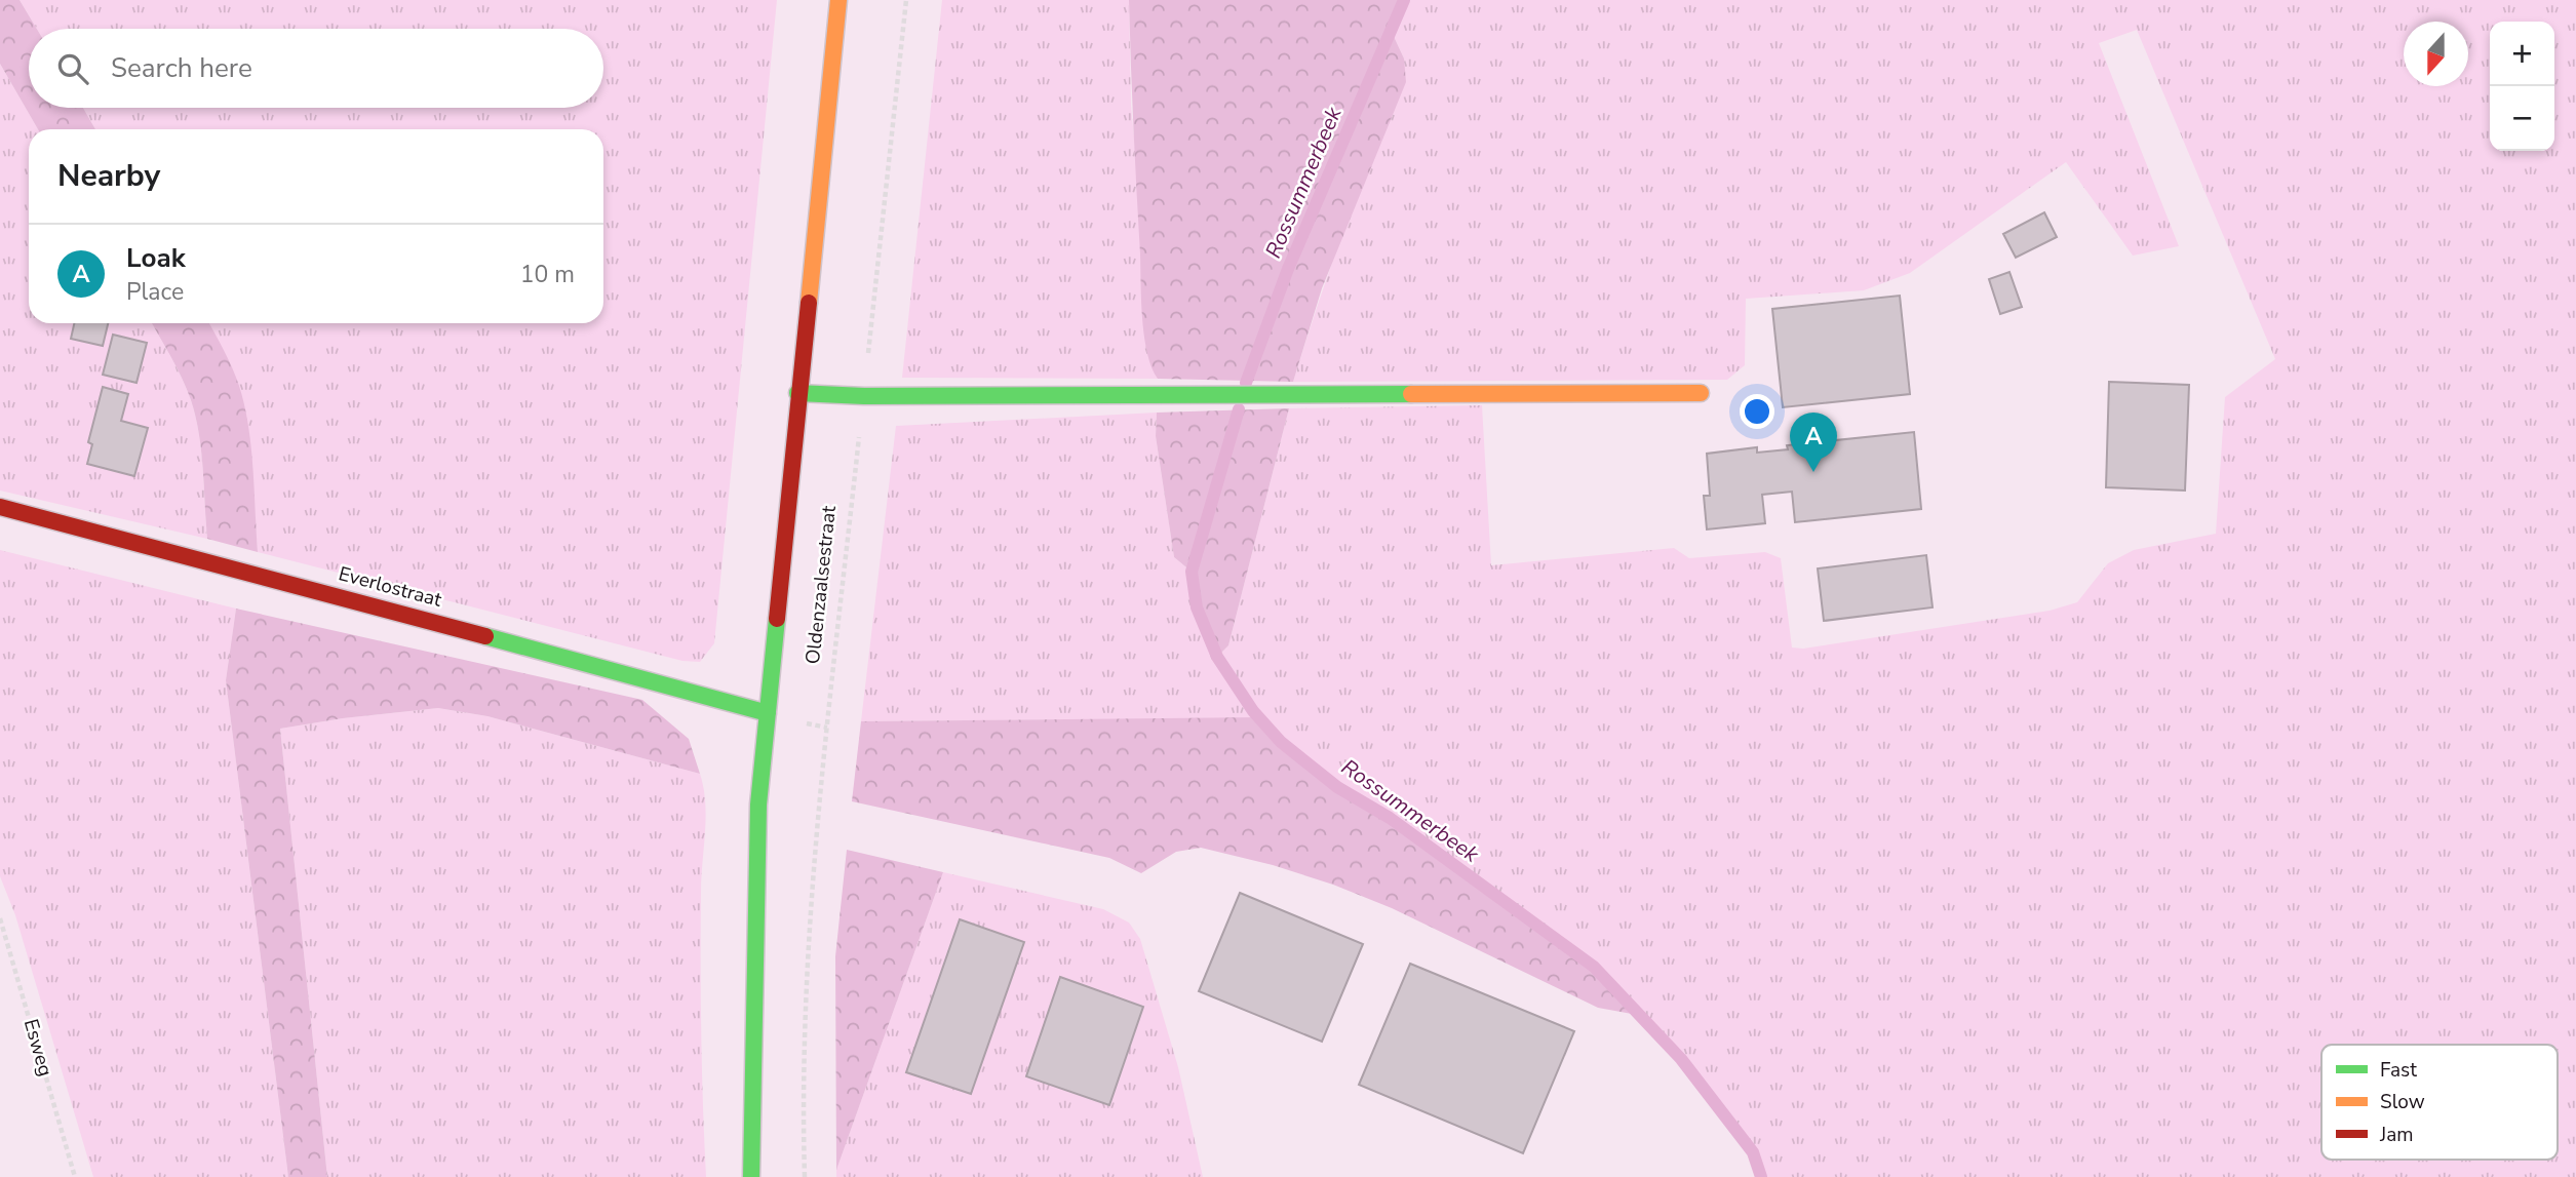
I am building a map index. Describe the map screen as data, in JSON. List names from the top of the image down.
{
  "streets": {
    "street": ["Oldenzaalsestraat", "Everlostraat"],
    "path": ["Esweg"]
  },
  "crossings": [
    ["Oldenzaalsestraat", "Everlostraat"]
  ],
  "water": ["Rossummerbeek"],
  "legend": ["Fast", "Slow", "Jam"],
  "north": "bottom",
  "page": {
    "map_buttons": ["+", "−"],
    "search": "Search here",
    "heading": "Nearby",
    "list": [
      {
        "mark": "A",
        "name": "Loak",
        "note": "Place",
        "value": "10 m"
      }
    ],
    "pins": "A"
  }
}
